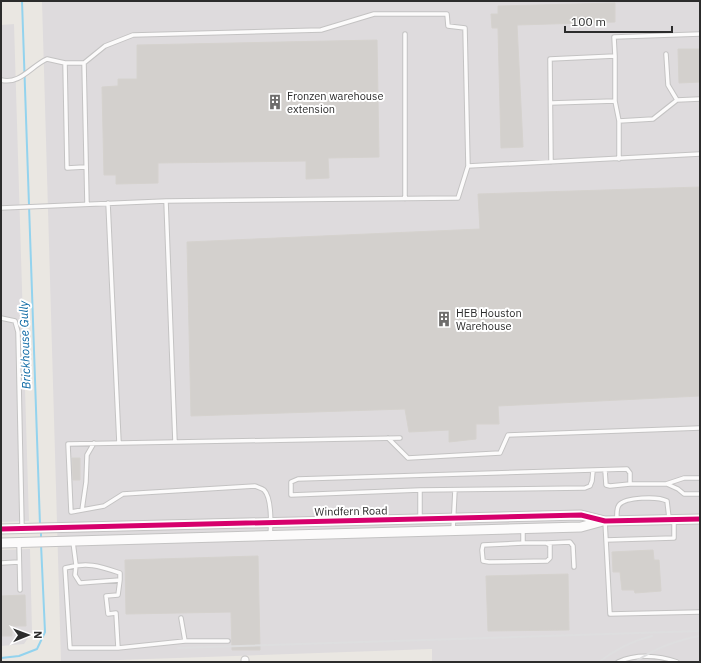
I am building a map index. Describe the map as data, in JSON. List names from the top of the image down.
{
  "streets": {
    "street": ["Windfern Road"]
  },
  "water": ["Brickhouse Gully"],
  "places": {
    "building": ["Fronzen warehouse extension", "HEB Houston Warehouse"]
  },
  "scale_bar": "100 m",
  "north": "right"
}
